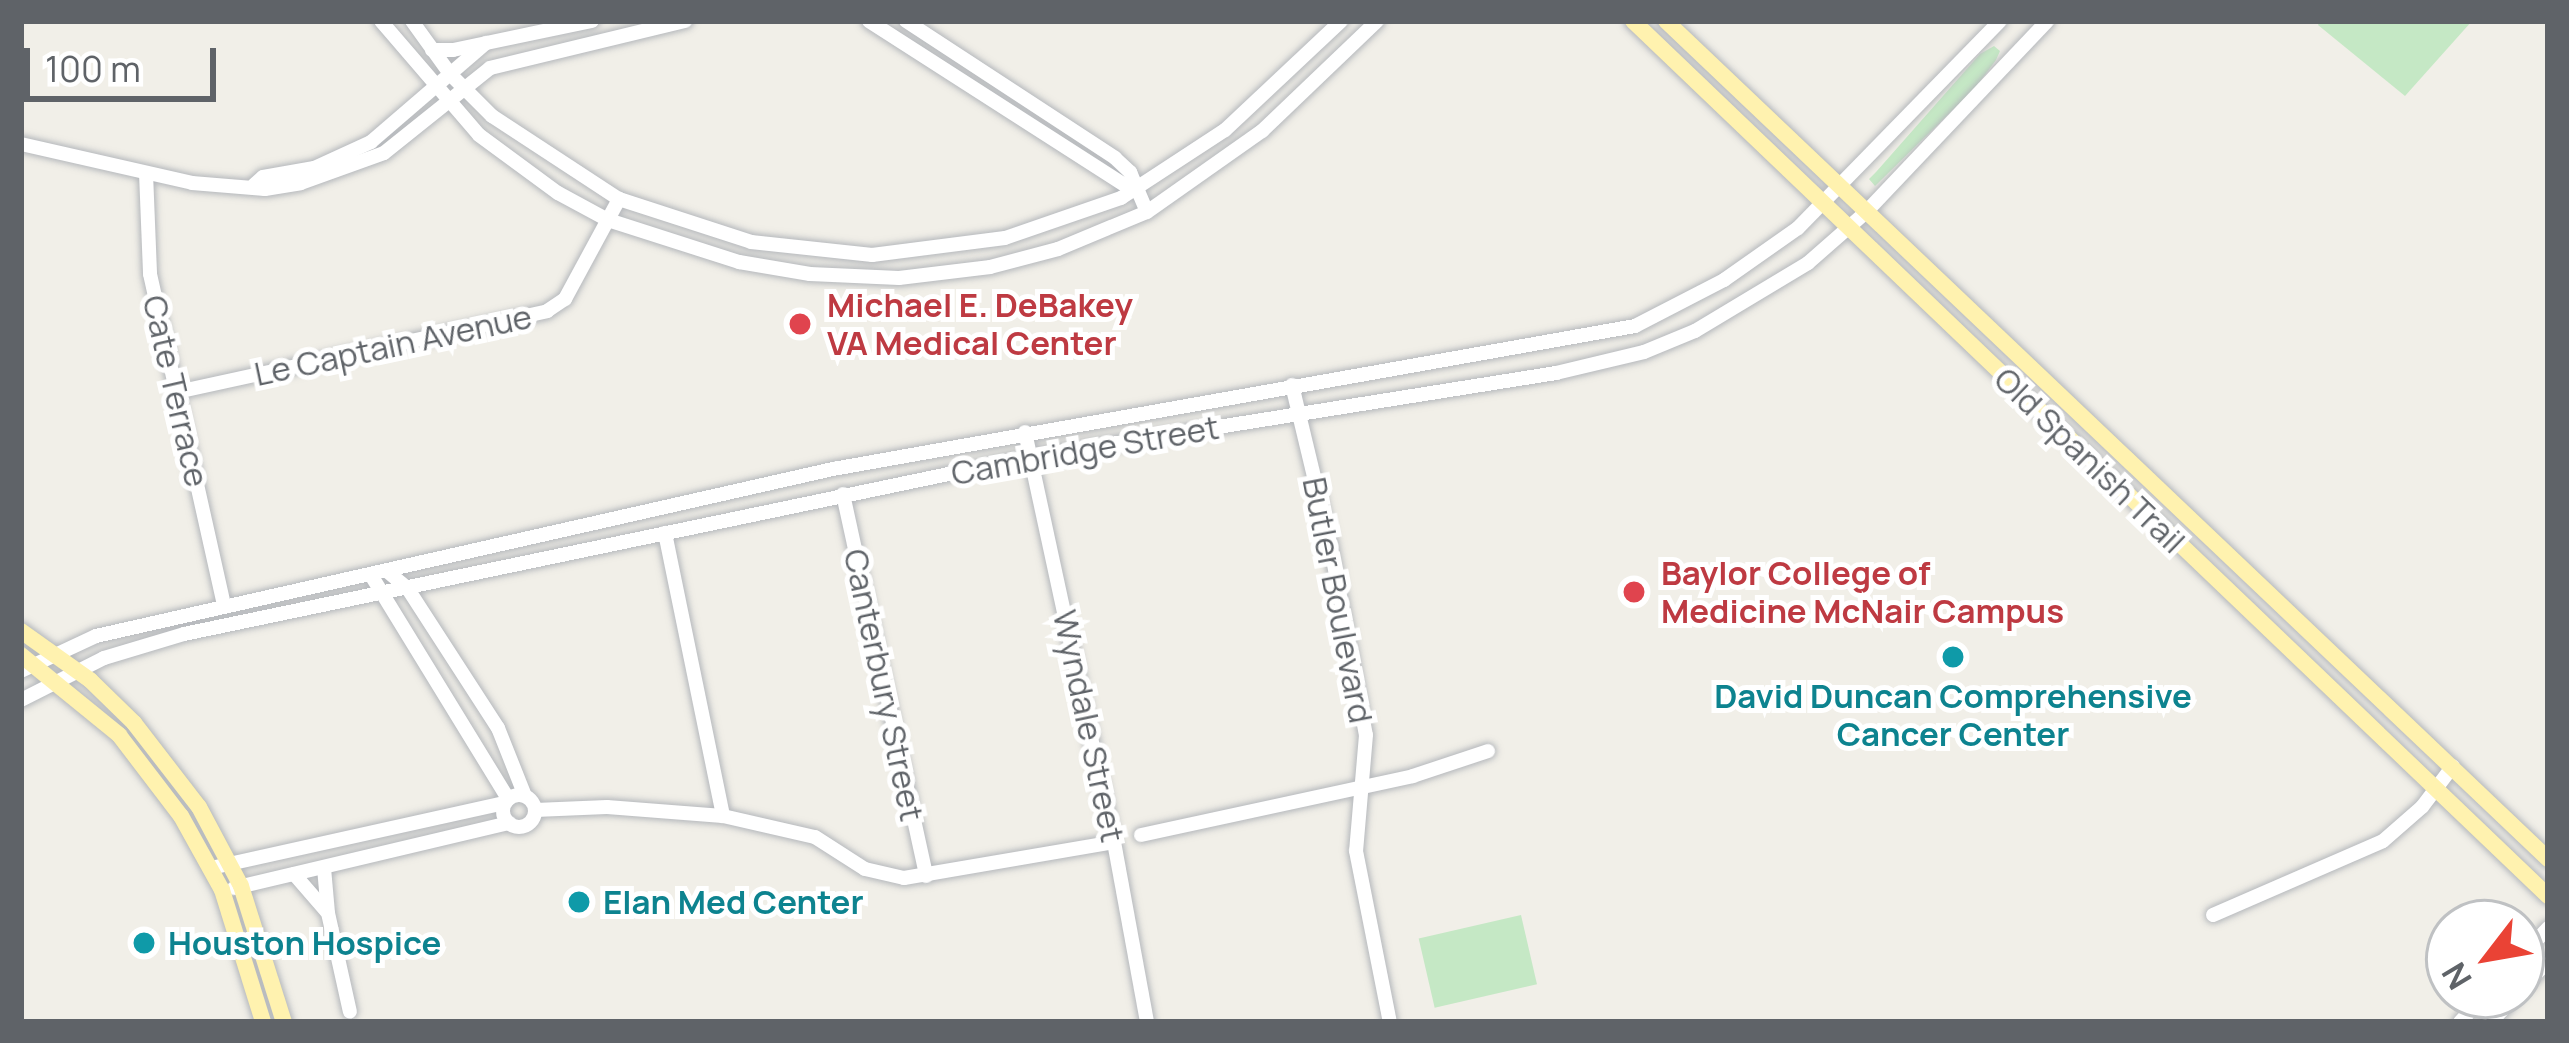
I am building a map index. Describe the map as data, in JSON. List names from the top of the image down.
{
  "streets": {
    "main road": ["Old Spanish Trail"],
    "street": [
      "Le Captain Avenue",
      "Cate Terrace",
      "Cambridge Street",
      "Butler Boulevard",
      "Canterbury Street",
      "Wyndale Street"
    ]
  },
  "crossings": [
    ["Le Captain Avenue", "Cate Terrace"],
    ["Cate Terrace", "Cambridge Street"],
    ["Cambridge Street", "Old Spanish Trail"],
    ["Cambridge Street", "Butler Boulevard"],
    ["Cambridge Street", "Canterbury Street"],
    ["Cambridge Street", "Wyndale Street"]
  ],
  "places": [
    "Michael E. DeBakey VA Medical Center",
    "Baylor College of Medicine McNair Campus",
    "David Duncan Comprehensive Cancer Center",
    "Elan Med Center",
    "Houston Hospice"
  ],
  "scale_bar": "100 m",
  "north": "bottom left"
}
